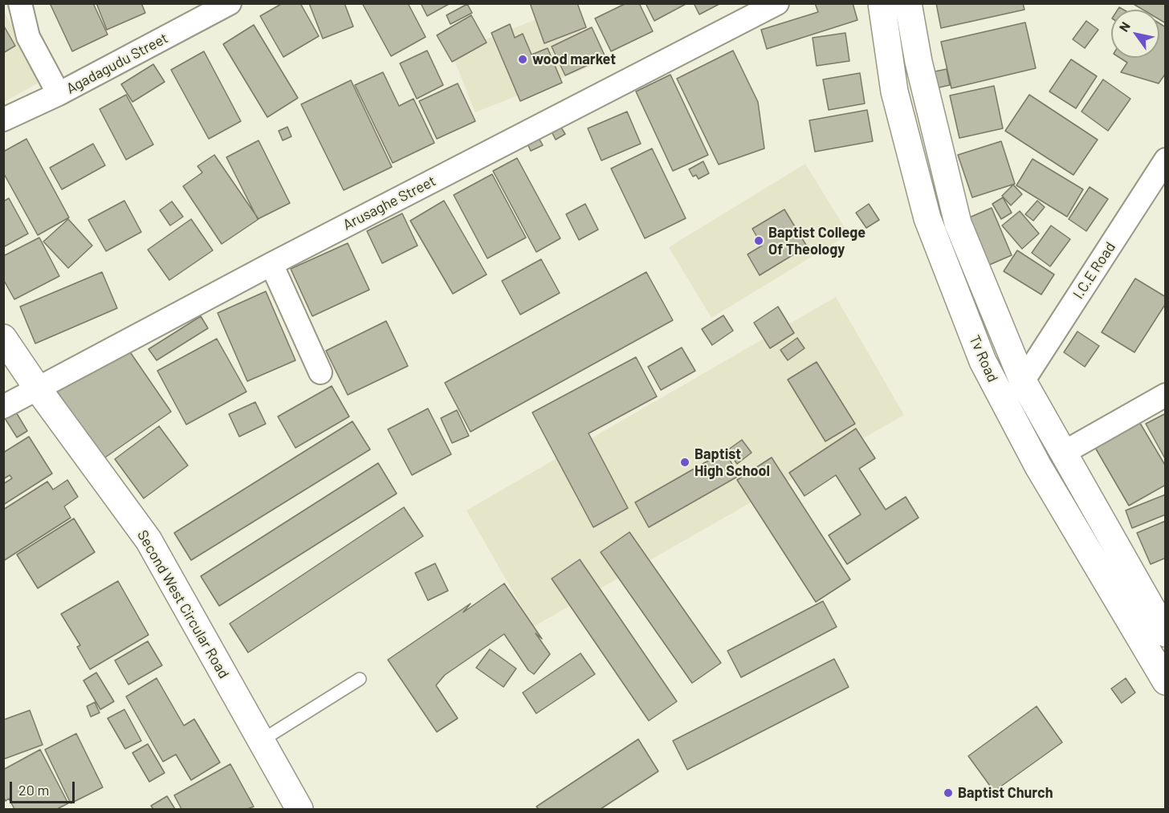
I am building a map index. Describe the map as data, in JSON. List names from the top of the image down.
{
  "streets": {
    "street": [
      "Agadagudu Street",
      "Arusaghe Street",
      "I.C.E Road",
      "Tv Road",
      "Second West Circular Road"
    ]
  },
  "crossings": [
    ["Arusaghe Street", "Second West Circular Road"],
    ["I.C.E Road", "Tv Road"]
  ],
  "places": [
    "wood market",
    "Baptist College Of Theology",
    "Baptist High School",
    "Baptist Church"
  ],
  "scale_bar": "20 m",
  "north": "top left"
}
